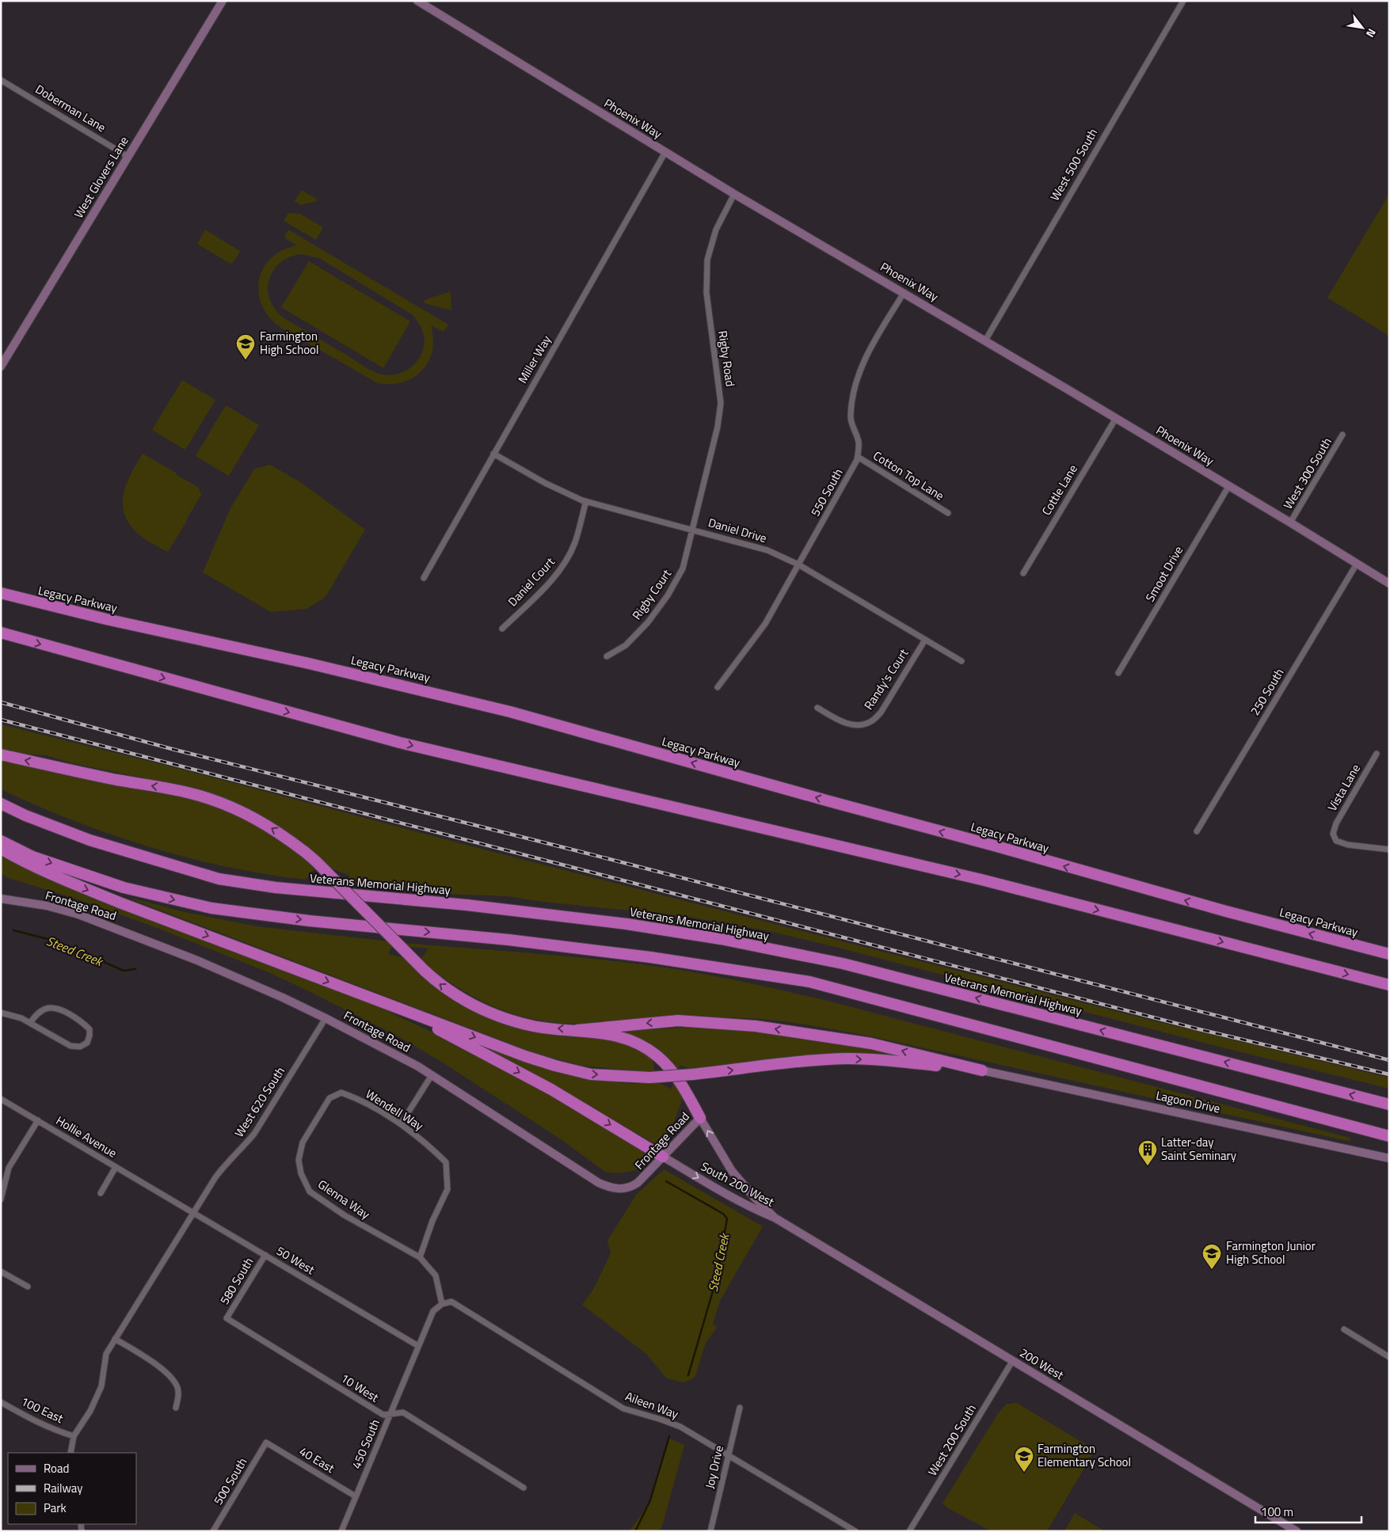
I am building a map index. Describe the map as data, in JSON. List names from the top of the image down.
{
  "streets": {
    "highway": ["Legacy Parkway", "Veterans Memorial Highway"],
    "street": [
      "Doberman Lane",
      "Phoenix Way",
      "West 500 South",
      "West Glovers Lane",
      "Rigby Road",
      "Miller Way",
      "West 300 South",
      "Cotton Top Lane",
      "Cottle Lane",
      "550 South",
      "Daniel Drive",
      "Smoot Drive",
      "Daniel Court",
      "Rigby Court",
      "Randy's Court",
      "250 South",
      "Vista Lane",
      "Frontage Road",
      "West 620 South",
      "Lagoon Drive",
      "Wendell Way",
      "Hollie Avenue",
      "South 200 West",
      "Glenna Way",
      "50 West",
      "580 South",
      "200 West",
      "10 West",
      "Aileen Way",
      "100 East",
      "West 200 South",
      "450 South",
      "40 East",
      "Joy Drive",
      "500 South"
    ]
  },
  "crossings": [
    ["Doberman Lane", "West Glovers Lane"],
    ["Phoenix Way", "West 500 South"],
    ["Phoenix Way", "Rigby Road"],
    ["Phoenix Way", "Miller Way"],
    ["Phoenix Way", "West 300 South"],
    ["Phoenix Way", "Cottle Lane"],
    ["Phoenix Way", "550 South"],
    ["Phoenix Way", "Smoot Drive"],
    ["Phoenix Way", "250 South"],
    ["Rigby Road", "Daniel Drive"],
    ["Rigby Road", "Rigby Court"],
    ["Miller Way", "Daniel Drive"],
    ["Cotton Top Lane", "550 South"],
    ["550 South", "Daniel Drive"],
    ["Daniel Drive", "Daniel Court"],
    ["Daniel Drive", "Rigby Court"],
    ["Daniel Drive", "Randy's Court"],
    ["Frontage Road", "West 620 South"],
    ["Frontage Road", "South 200 West"],
    ["West 620 South", "50 West"],
    ["West 620 South", "100 East"],
    ["Wendell Way", "Glenna Way"],
    ["Hollie Avenue", "50 West"],
    ["South 200 West", "200 West"],
    ["Glenna Way", "Aileen Way"],
    ["Glenna Way", "450 South"],
    ["50 West", "580 South"],
    ["50 West", "450 South"],
    ["580 South", "10 West"],
    ["200 West", "West 200 South"],
    ["10 West", "450 South"],
    ["Aileen Way", "450 South"],
    ["Aileen Way", "Joy Drive"],
    ["450 South", "40 East"],
    ["40 East", "500 South"]
  ],
  "water": ["Steed Creek"],
  "places": {
    "school or university": ["Farmington High School", "Farmington Junior High School", "Farmington Elementary School"],
    "building": ["Latter-day Saint Seminary"]
  },
  "legend": ["Road", "Railway", "Park"],
  "scale_bar": "100 m",
  "north": "bottom right"
}
